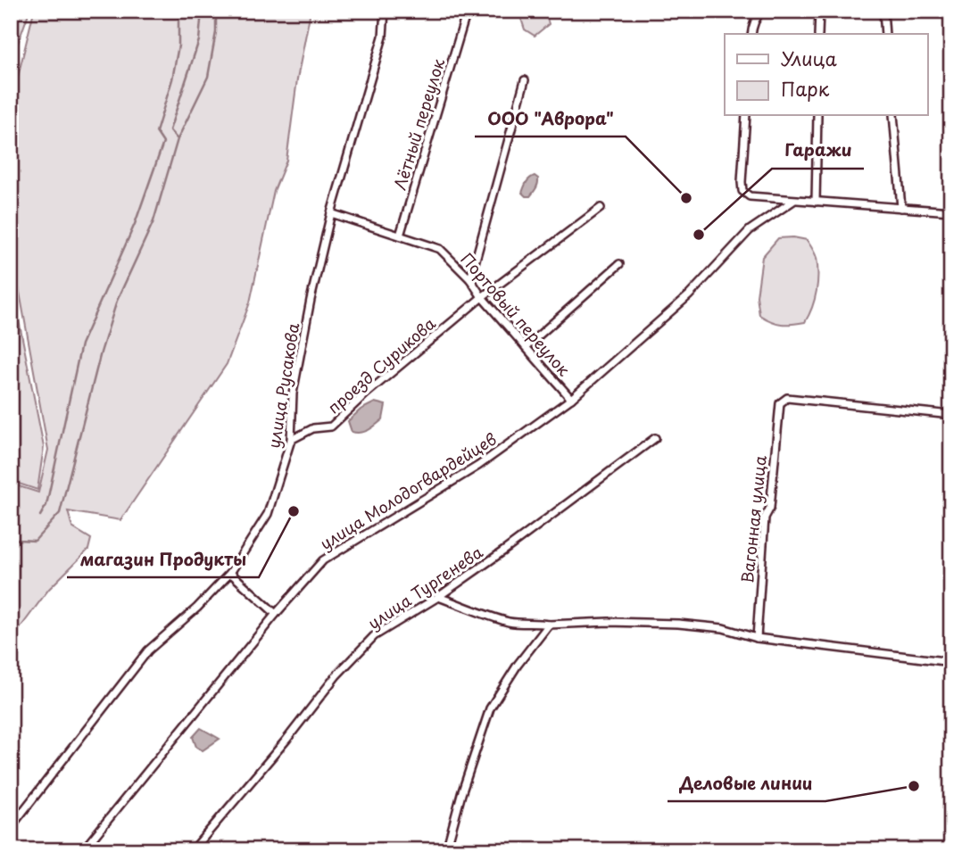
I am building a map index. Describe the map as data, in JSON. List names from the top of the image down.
{
  "streets": {
    "street": [
      "Лётный переулок",
      "Портовый переулок",
      "проезд Сурикова",
      "улица Русакова",
      "улица Молодогвардейцев",
      "Вагонная улица",
      "улица Тургенева"
    ]
  },
  "crossings": [
    ["Лётный переулок", "Портовый переулок"],
    ["Портовый переулок", "проезд Сурикова"],
    ["Портовый переулок", "улица Русакова"],
    ["Портовый переулок", "улица Молодогвардейцев"],
    ["проезд Сурикова", "улица Русакова"]
  ],
  "places": [
    "ООО \"Аврора\"",
    "Гаражи",
    "магазин Продукты",
    "Деловые линии"
  ],
  "legend": ["Улица", "Парк"]
}
